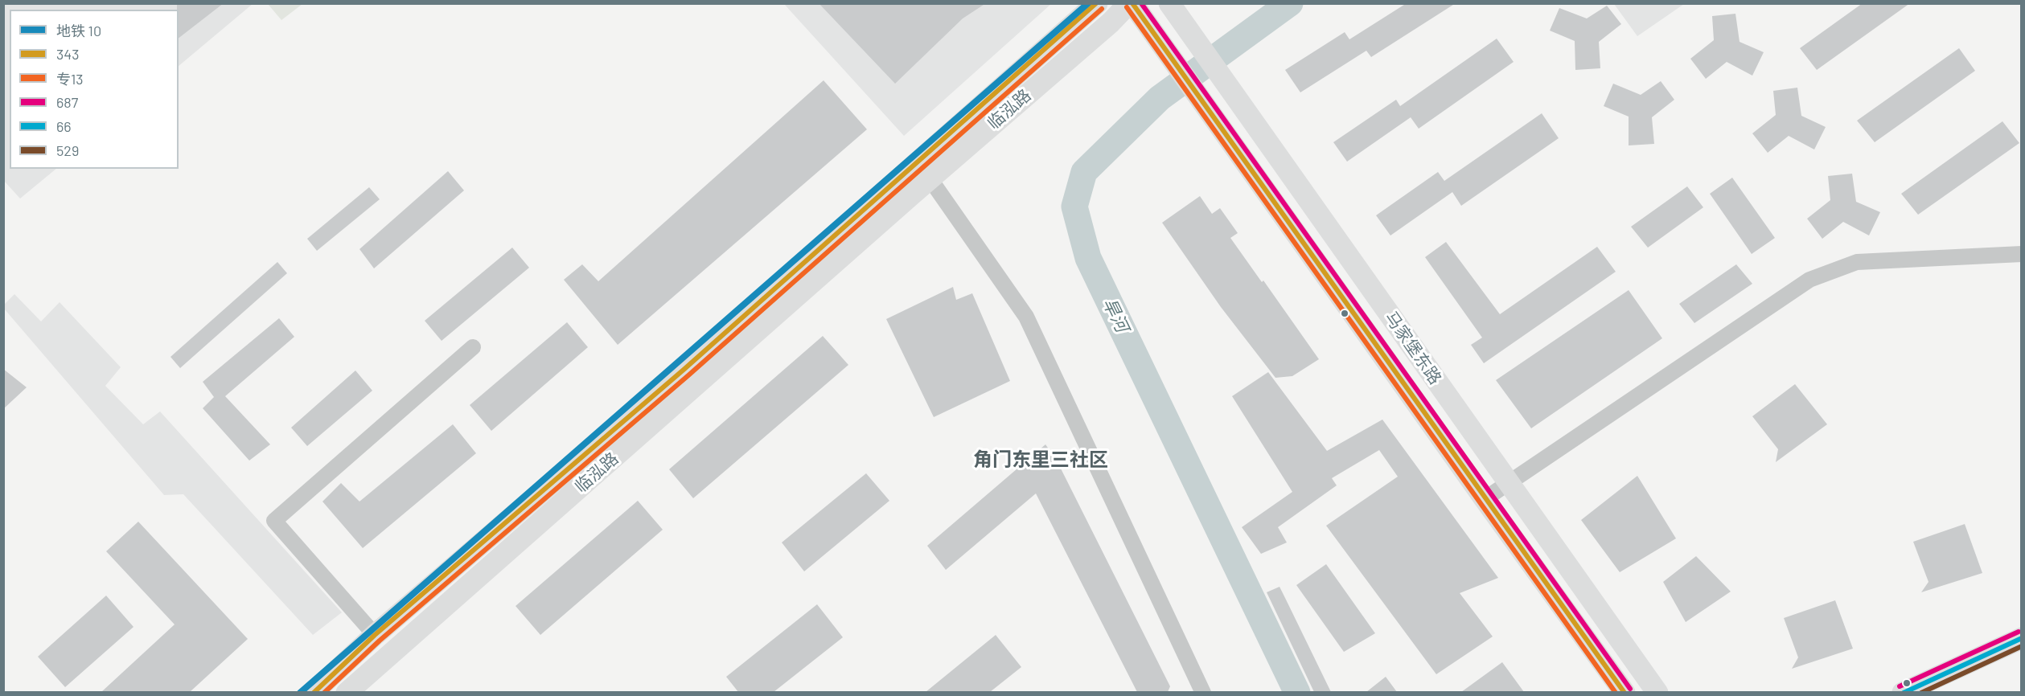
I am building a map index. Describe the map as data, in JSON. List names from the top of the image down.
{
  "streets": {
    "main road": ["临泓路", "马家堡东路"]
  },
  "crossings": [
    ["临泓路", "马家堡东路"]
  ],
  "districts": ["角门东里三社区"],
  "water": ["旱河"],
  "lines": [
    "metro line 10",
    "transit line 343",
    "transit line 687",
    "transit line 专13",
    "transit line 66",
    "transit line 529"
  ],
  "legend": [
    "地铁 10",
    "343",
    "专13",
    "687",
    "66",
    "529"
  ]
}
